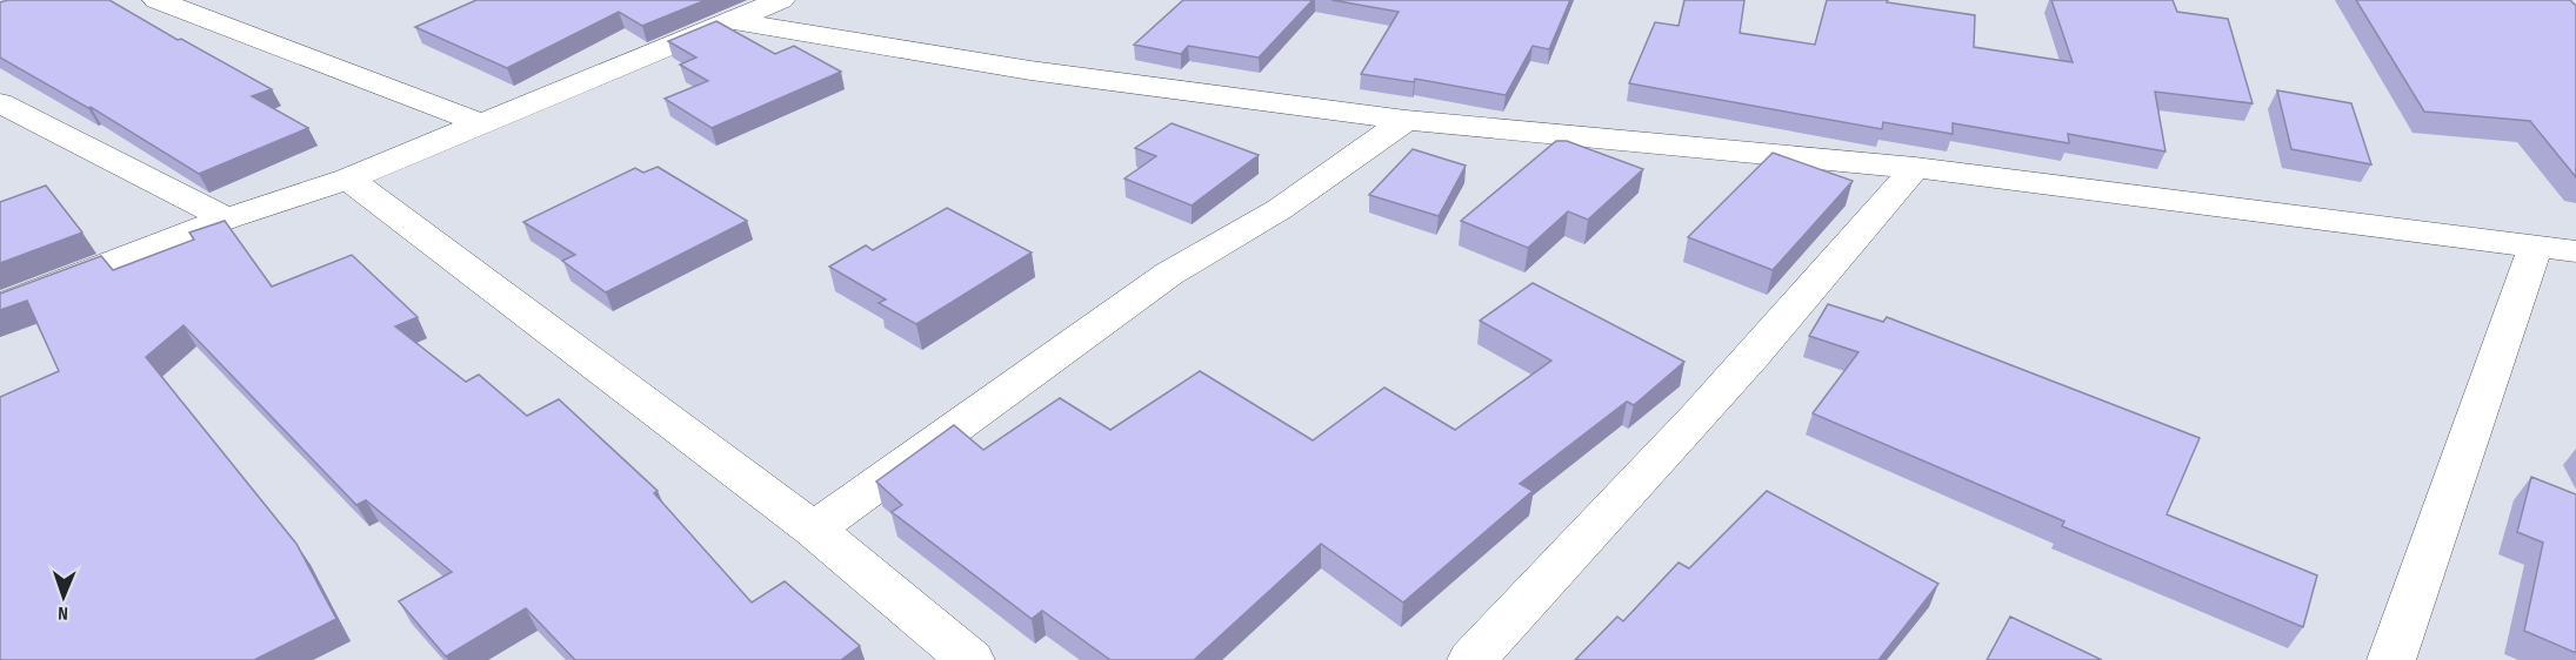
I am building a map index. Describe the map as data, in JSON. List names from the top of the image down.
{
  "north": "bottom"
}
